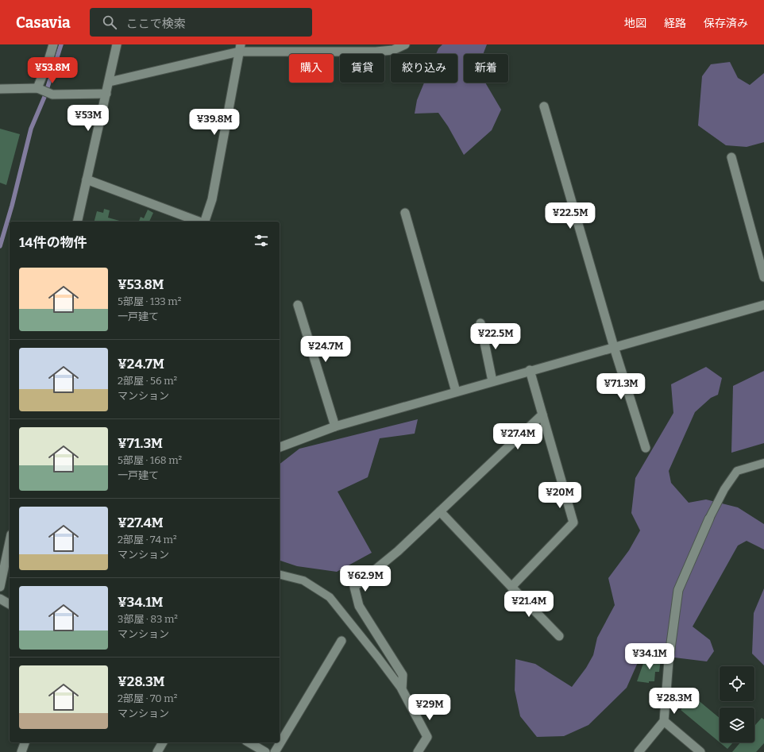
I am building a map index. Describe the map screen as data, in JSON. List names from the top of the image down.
{
  "page": {
    "header": "Casavia",
    "search": "ここで検索",
    "nav": ["地図", "経路", "保存済み"],
    "chip": [
      "購入",
      "賃貸",
      "絞り込み",
      "新着"
    ],
    "price": [
      "¥53.8M",
      "¥53M",
      "¥39.8M",
      "¥22.5M",
      "¥22.5M",
      "¥24.7M",
      "¥71.3M",
      "¥27.4M",
      "¥20M",
      "¥62.9M",
      "¥21.4M",
      "¥34.1M",
      "¥28.3M",
      "¥29M"
    ],
    "heading": "14件の物件",
    "list": [
      {
        "name": "¥53.8M",
        "note": "5部屋 · 133 m² · 一戸建て"
      },
      {
        "name": "¥24.7M",
        "note": "2部屋 · 56 m² · マンション"
      },
      {
        "name": "¥71.3M",
        "note": "5部屋 · 168 m² · 一戸建て"
      },
      {
        "name": "¥27.4M",
        "note": "2部屋 · 74 m² · マンション"
      },
      {
        "name": "¥34.1M",
        "note": "3部屋 · 83 m² · マンション"
      },
      {
        "name": "¥28.3M",
        "note": "2部屋 · 70 m² · マンション"
      }
    ]
  }
}
